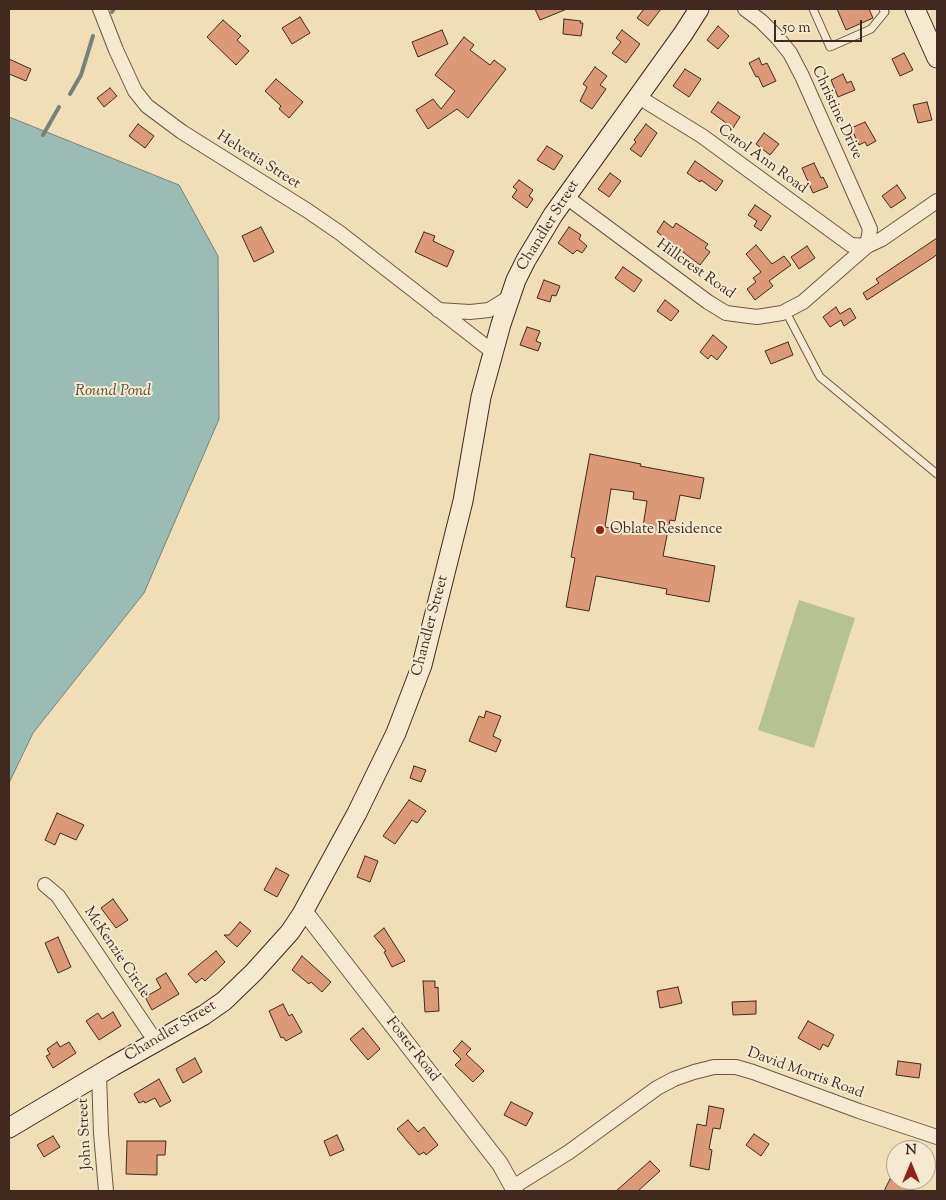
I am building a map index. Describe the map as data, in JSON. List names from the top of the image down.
{
  "streets": {
    "main road": ["Chandler Street"],
    "street": [
      "Christine Drive",
      "Carol Ann Road",
      "Helvetia Street",
      "Hillcrest Road",
      "McKenzie Circle",
      "Foster Road",
      "David Morris Road",
      "John Street"
    ]
  },
  "crossings": [
    ["Christine Drive", "Carol Ann Road"],
    ["Christine Drive", "Hillcrest Road"],
    ["Carol Ann Road", "Chandler Street"],
    ["Carol Ann Road", "Hillcrest Road"],
    ["Helvetia Street", "Chandler Street"],
    ["Chandler Street", "Hillcrest Road"],
    ["Chandler Street", "McKenzie Circle"],
    ["Chandler Street", "Foster Road"],
    ["Chandler Street", "John Street"],
    ["Foster Road", "David Morris Road"]
  ],
  "water": ["Round Pond"],
  "places": ["Oblate Residence"],
  "scale_bar": "50 m",
  "north": "top"
}
